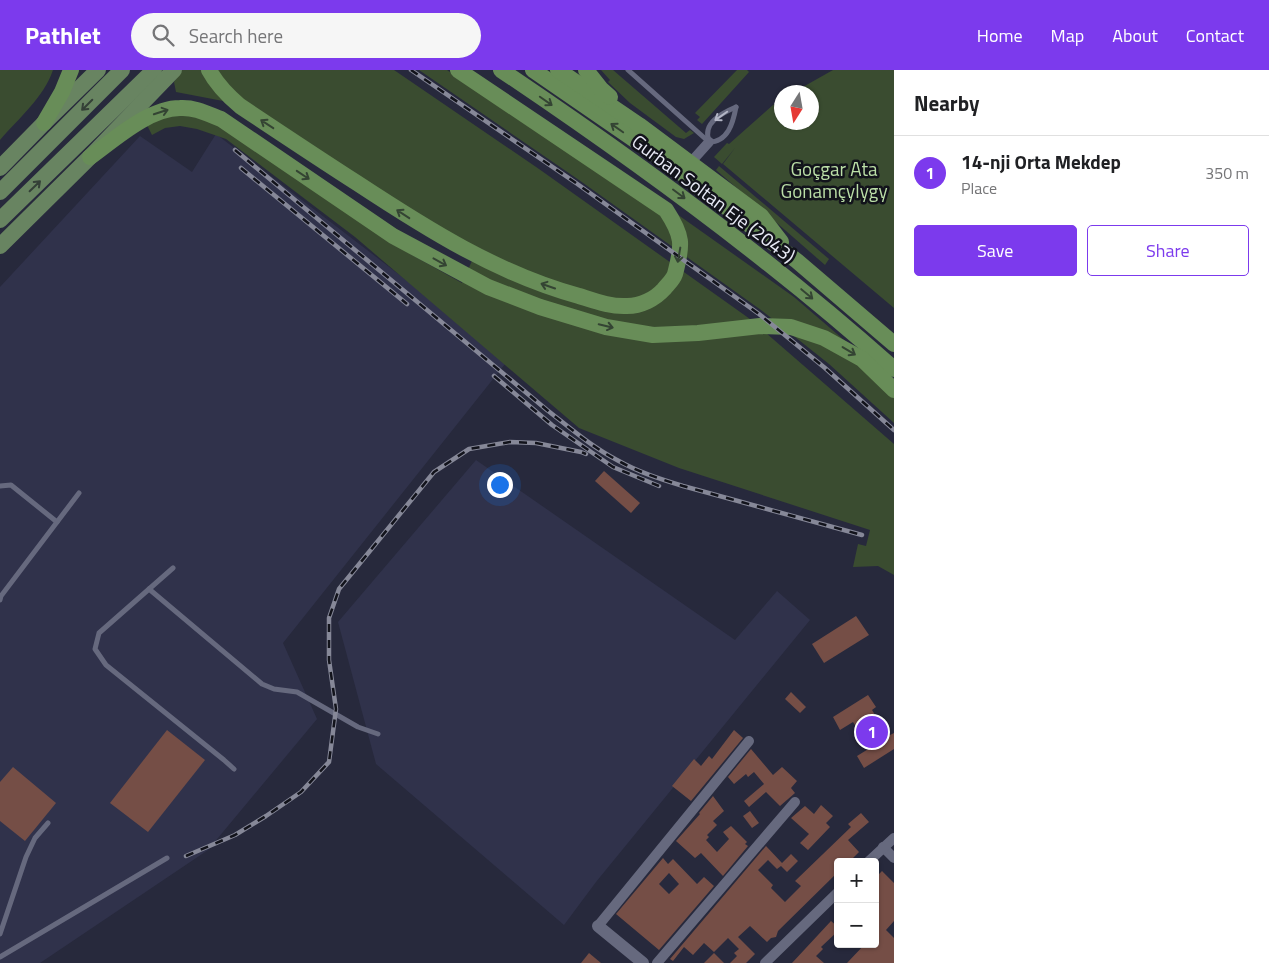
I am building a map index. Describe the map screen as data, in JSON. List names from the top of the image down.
{
  "streets": {
    "highway": ["Gurban Soltan Eje (2043)"]
  },
  "parks": ["Goçgar Ata Gonamçylygy"],
  "north": "bottom",
  "page": {
    "header": "Pathlet",
    "search": "Search here",
    "nav": [
      "Home",
      "Map",
      "About",
      "Contact"
    ],
    "heading": "Nearby",
    "list": [
      {
        "mark": "1",
        "name": "14-nji Orta Mekdep",
        "note": "Place",
        "value": "350 m"
      }
    ],
    "buttons": ["Save", "Share"],
    "pins": "1",
    "map_buttons": ["+", "−"]
  }
}
